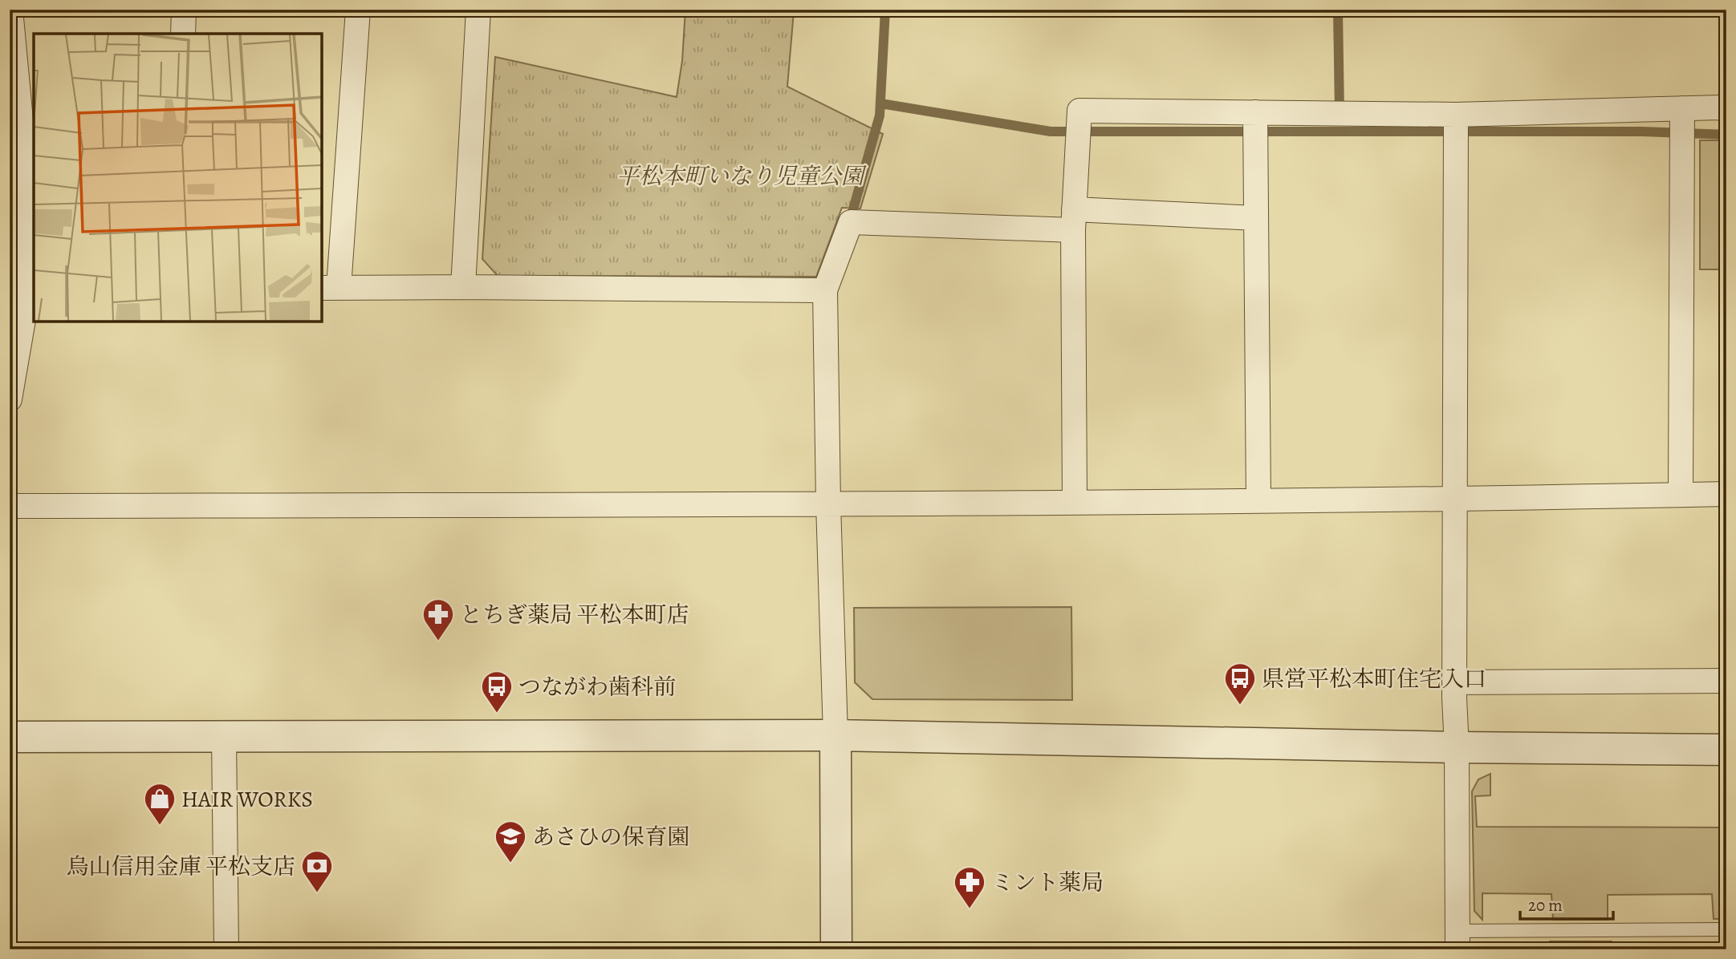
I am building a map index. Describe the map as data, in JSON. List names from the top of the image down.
{
  "parks": ["平松本町いなり児童公園"],
  "places": {
    "pharmacy": ["とちぎ薬局 平松本町店", "ミント薬局"],
    "bus stop": ["県営平松本町住宅入口", "つながわ歯科前"],
    "shop": ["HAIR WORKS"],
    "school or university": ["あさひの保育園"],
    "bank": ["烏山信用金庫 平松支店"]
  },
  "scale_bar": "20 m"
}
